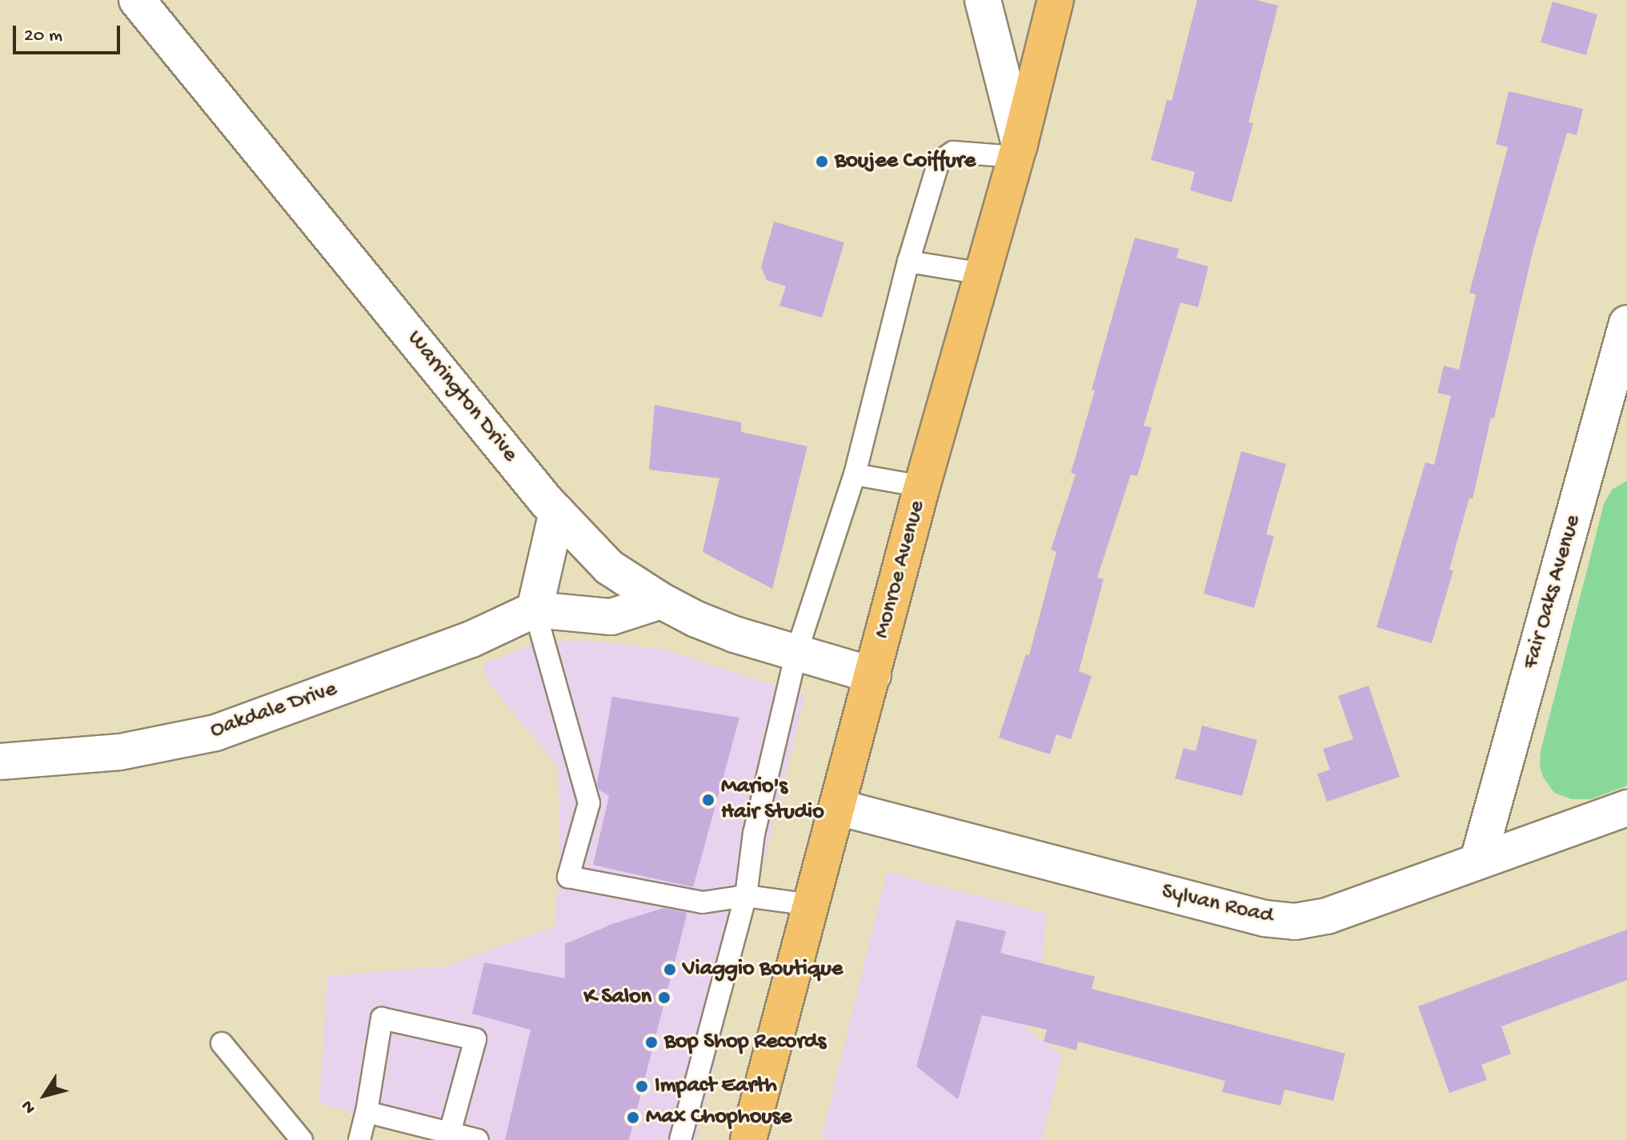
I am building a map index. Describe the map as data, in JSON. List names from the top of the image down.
{
  "streets": {
    "main road": ["Monroe Avenue"],
    "street": [
      "Warrington Drive",
      "Fair Oaks Avenue",
      "Oakdale Drive",
      "Sylvan Road"
    ]
  },
  "crossings": [
    ["Warrington Drive", "Monroe Avenue"],
    ["Monroe Avenue", "Sylvan Road"],
    ["Fair Oaks Avenue", "Sylvan Road"]
  ],
  "places": [
    "Boujee Coiffure",
    "Mario's Hair Studio",
    "Viaggio Boutique",
    "K Salon",
    "Bop Shop Records",
    "Impact Earth",
    "Max Chophouse"
  ],
  "scale_bar": "20 m",
  "north": "bottom left"
}
